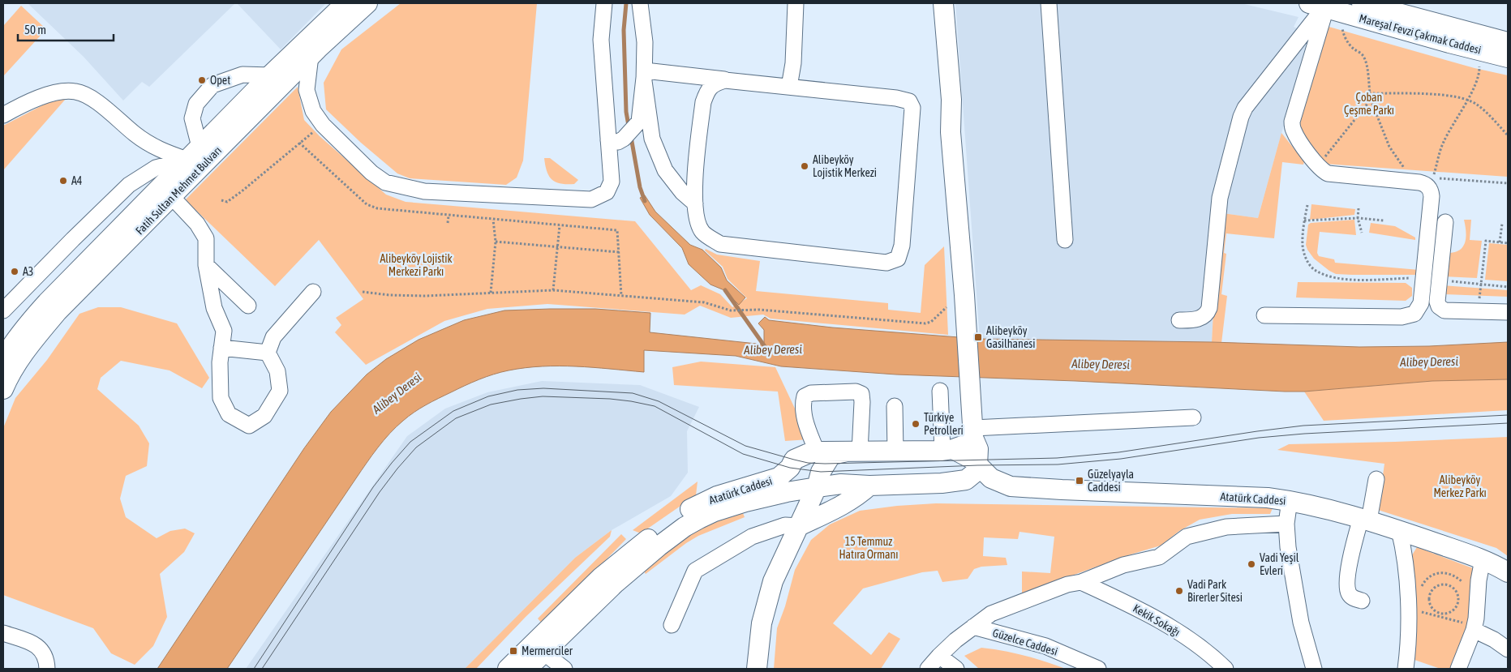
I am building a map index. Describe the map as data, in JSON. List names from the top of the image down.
{
  "streets": {
    "main road": ["Mareşal Fevzi Çakmak Caddesi", "Fatih Sultan Mehmet Bulvarı", "Atatürk Caddesi"],
    "street": ["Kekik Sokağı", "Güzelce Caddesi"]
  },
  "water": ["Alibey Deresi"],
  "parks": [
    "Çoban Çeşme Parkı",
    "Alibeyköy Lojistik Merkezi Parkı",
    "Alibeyköy Merkez Parkı",
    "15 Temmuz Hatıra Ormanı"
  ],
  "places": {
    "other": [
      "Opet",
      "Alibeyköy Lojistik Merkezi",
      "A4",
      "A3",
      "Türkiye Petrolleri",
      "Vadi Yeşil Evleri",
      "Vadi Park Birerler Sitesi"
    ],
    "transit": ["Alibeyköy Gasilhanesi", "Güzelyayla Caddesi", "Mermerciler"]
  },
  "scale_bar": "50 m"
}
